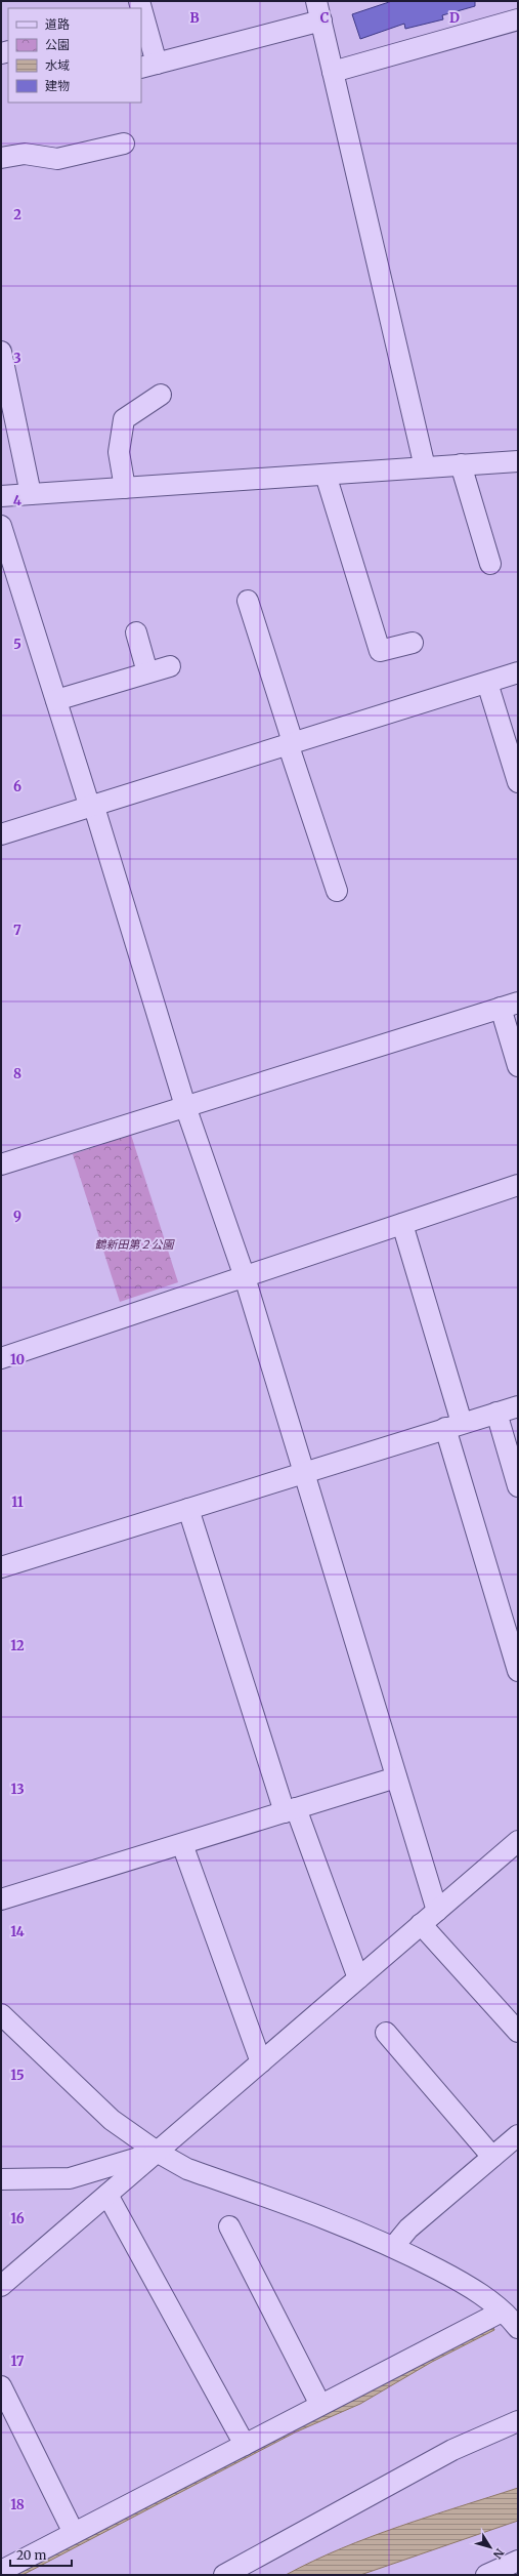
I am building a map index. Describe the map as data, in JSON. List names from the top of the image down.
{
  "parks": ["鶴新田第２公園"],
  "legend": [
    "道路",
    "公園",
    "水域",
    "建物"
  ],
  "scale_bar": "20 m",
  "north": "bottom right",
  "grid": {
    "columns": ["B", "C", "D"],
    "rows": [
      "2",
      "3",
      "4",
      "5",
      "6",
      "7",
      "8",
      "9",
      "10",
      "11",
      "12",
      "13",
      "14",
      "15",
      "16",
      "17",
      "18"
    ]
  }
}
